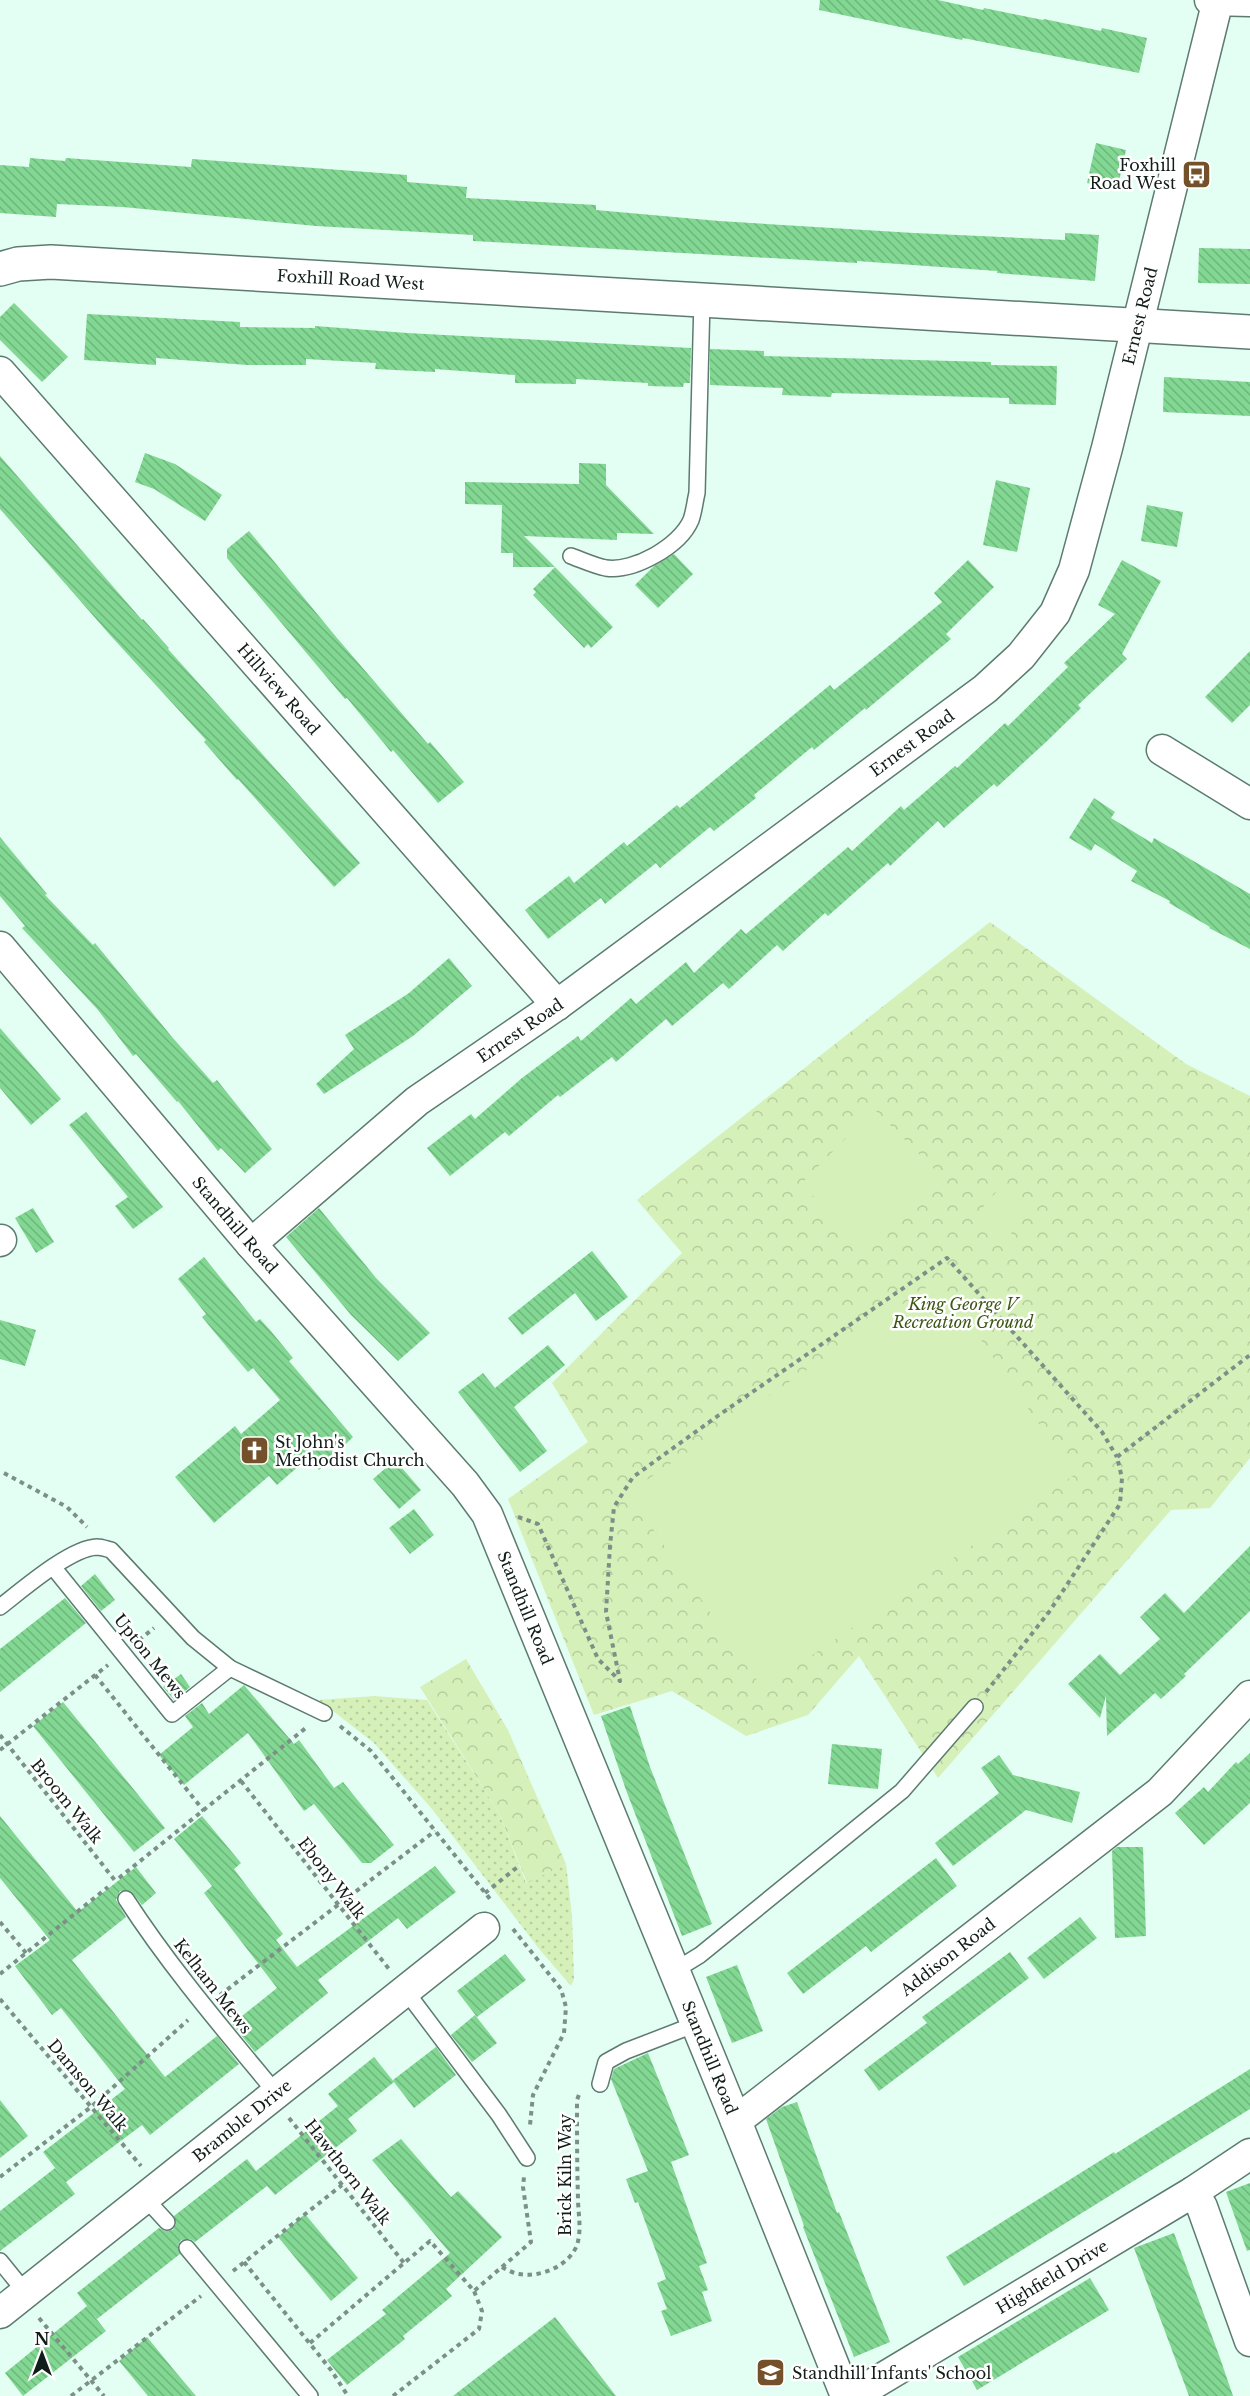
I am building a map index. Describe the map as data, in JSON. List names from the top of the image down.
{
  "streets": {
    "street": [
      "Foxhill Road West",
      "Ernest Road",
      "Hillview Road",
      "Standhill Road",
      "Addison Road",
      "Bramble Drive",
      "Highfield Drive"
    ],
    "lane": ["Upton Mews", "Kelham Mews"],
    "path": [
      "Broom Walk",
      "Ebony Walk",
      "Damson Walk",
      "Hawthorn Walk",
      "Brick Kiln Way"
    ]
  },
  "crossings": [
    ["Foxhill Road West", "Ernest Road"],
    ["Ernest Road", "Hillview Road"],
    ["Ernest Road", "Standhill Road"],
    ["Standhill Road", "Addison Road"],
    ["Ebony Walk", "Bramble Drive"],
    ["Kelham Mews", "Bramble Drive"],
    ["Kelham Mews", "Hawthorn Walk"],
    ["Damson Walk", "Bramble Drive"],
    ["Bramble Drive", "Hawthorn Walk"]
  ],
  "parks": ["King George V Recreation Ground"],
  "places": {
    "bus stop": ["Foxhill Road West"],
    "church": ["St John's Methodist Church"],
    "school or university": ["Standhill Infants' School"]
  },
  "north": "top"
}
